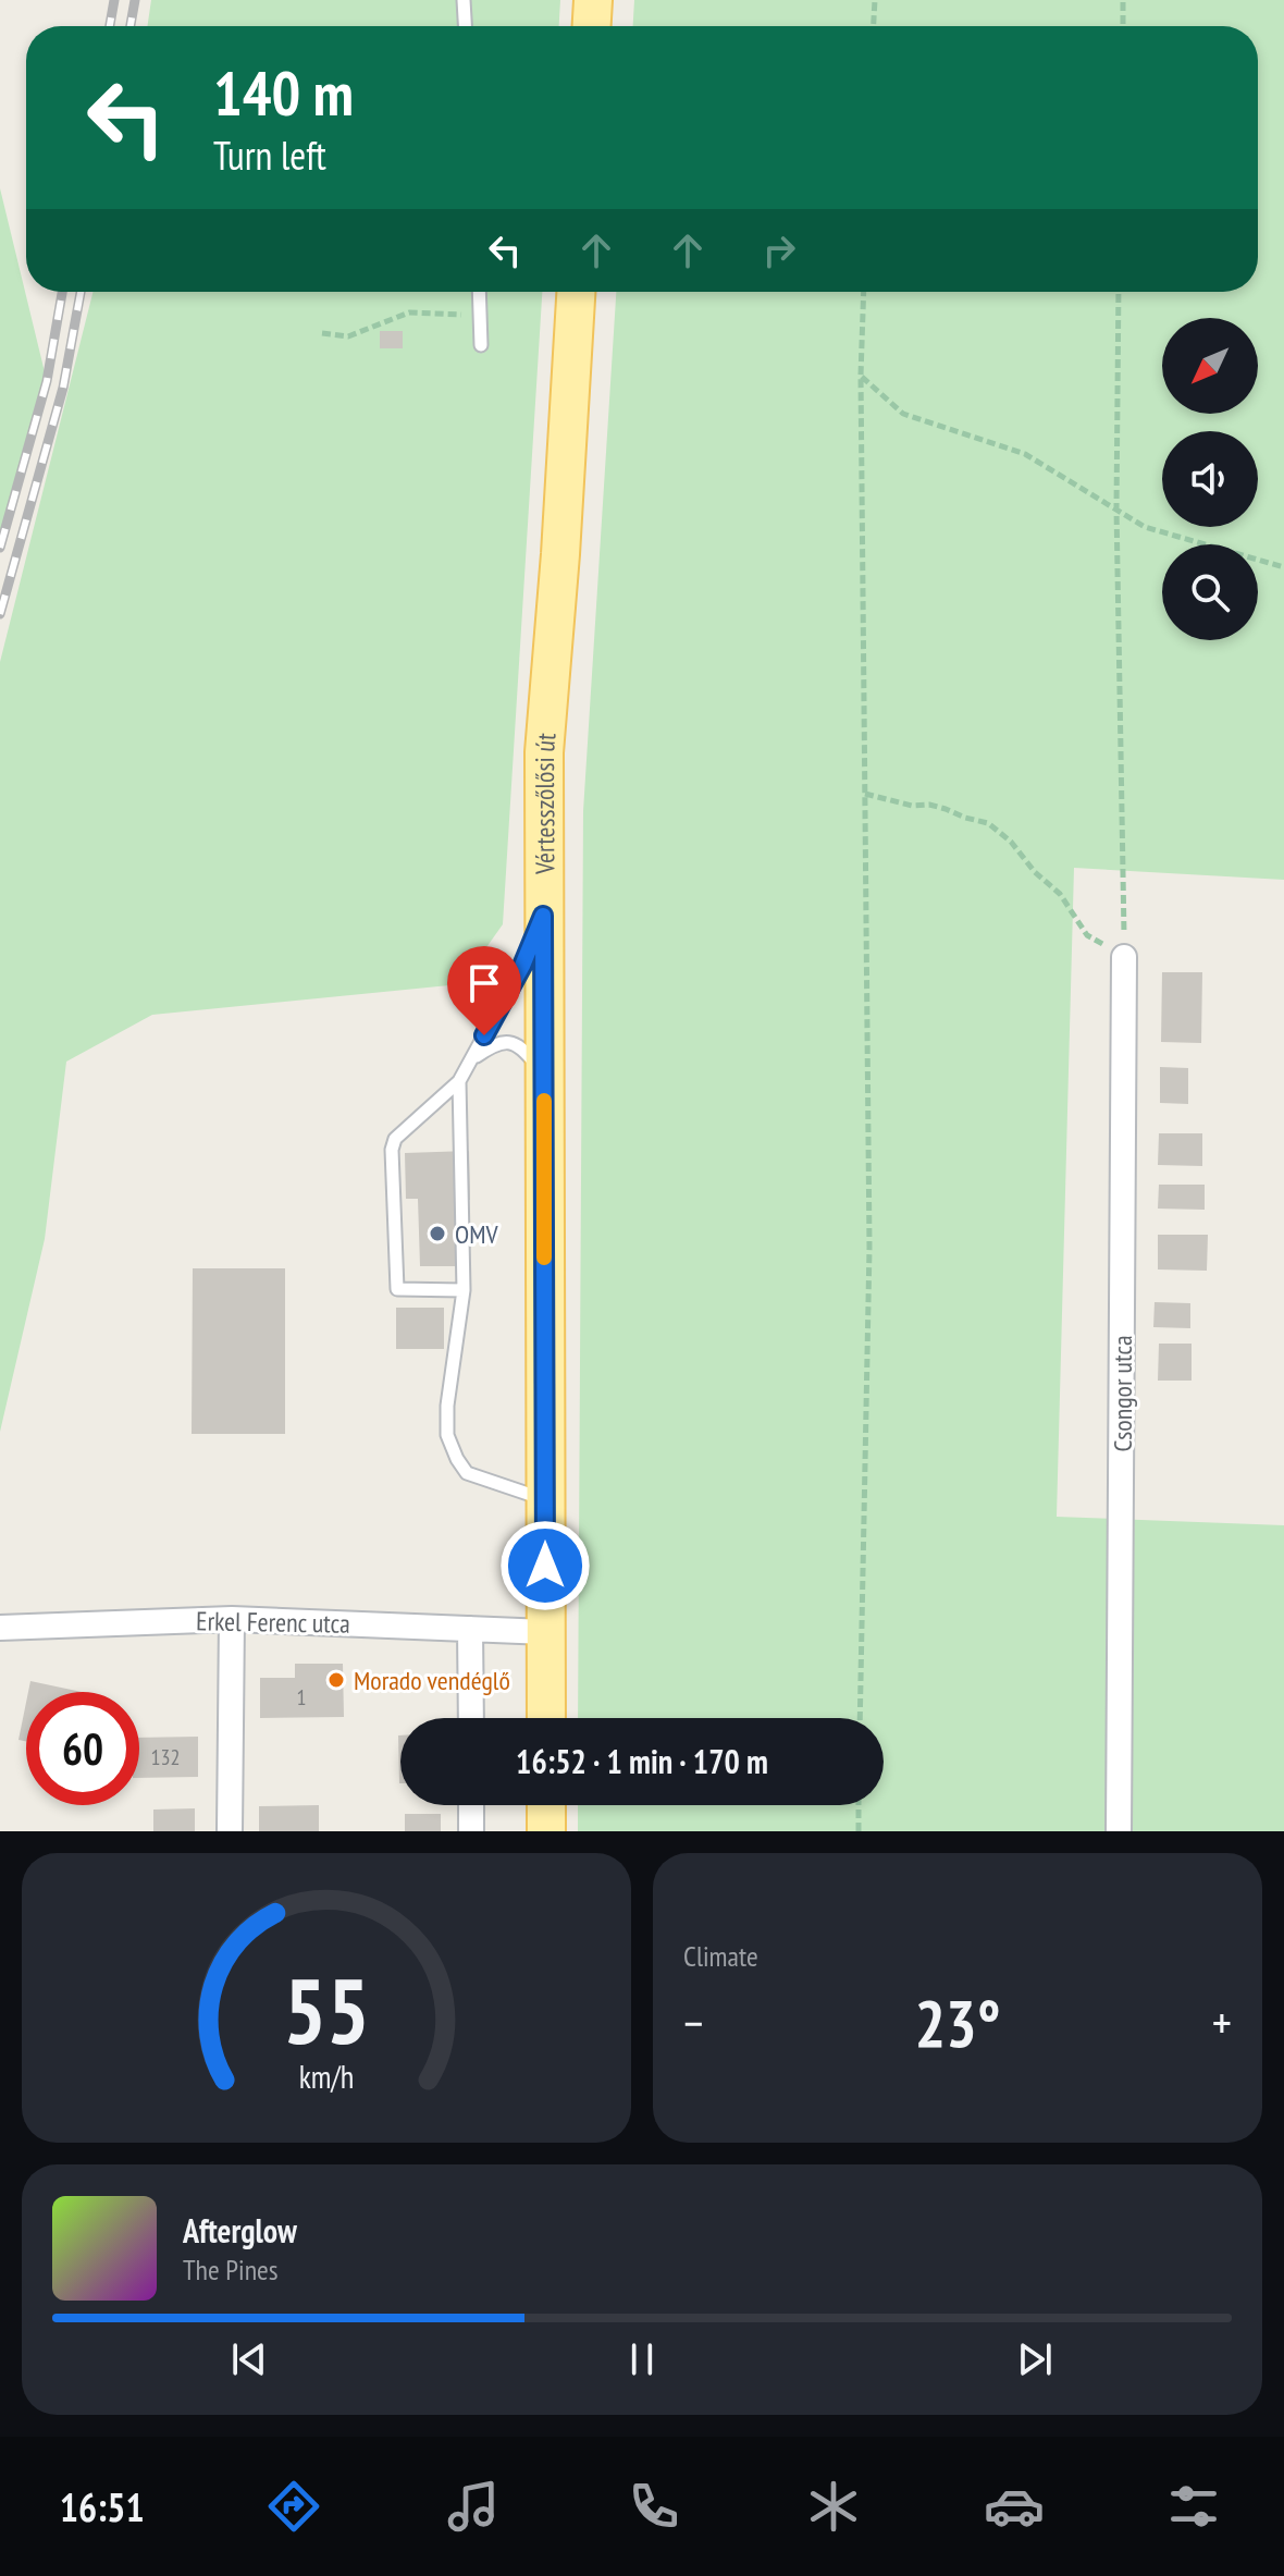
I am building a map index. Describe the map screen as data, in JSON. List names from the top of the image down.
{
  "streets": {
    "main road": ["Vértesszőlősi út"],
    "street": ["Csongor utca", "Erkel Ferenc utca"]
  },
  "crossings": [
    ["Vértesszőlősi út", "Erkel Ferenc utca"]
  ],
  "places": ["OMV", "Morado vendéglő"],
  "house_numbers": ["1", "132"],
  "north": "bottom left",
  "page": {
    "turn": ["140 m", "Turn left"],
    "limit": "60",
    "trip": "16:52 · 1 min · 170 m",
    "tile": "Climate",
    "heat": ["−", "23°", "+"],
    "song": ["Afterglow", "The Pines"],
    "tabs": "16:51",
    "gauge": ["55", "km/h"]
  }
}
